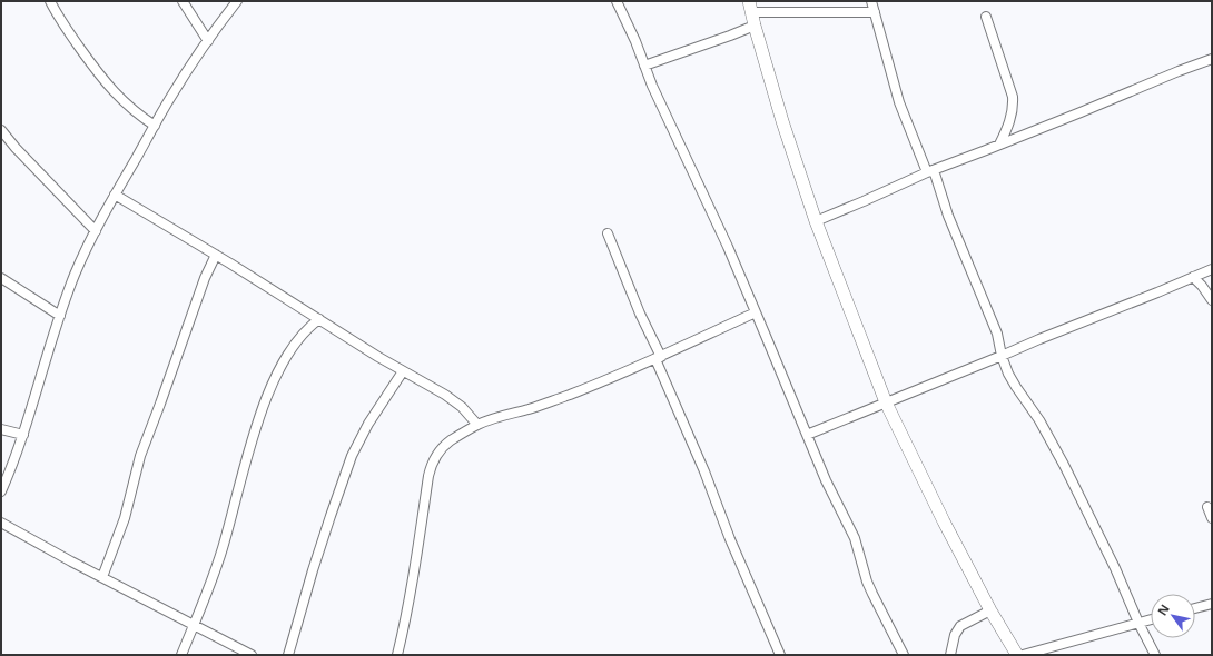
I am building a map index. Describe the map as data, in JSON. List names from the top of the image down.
{
  "north": "top left"
}
